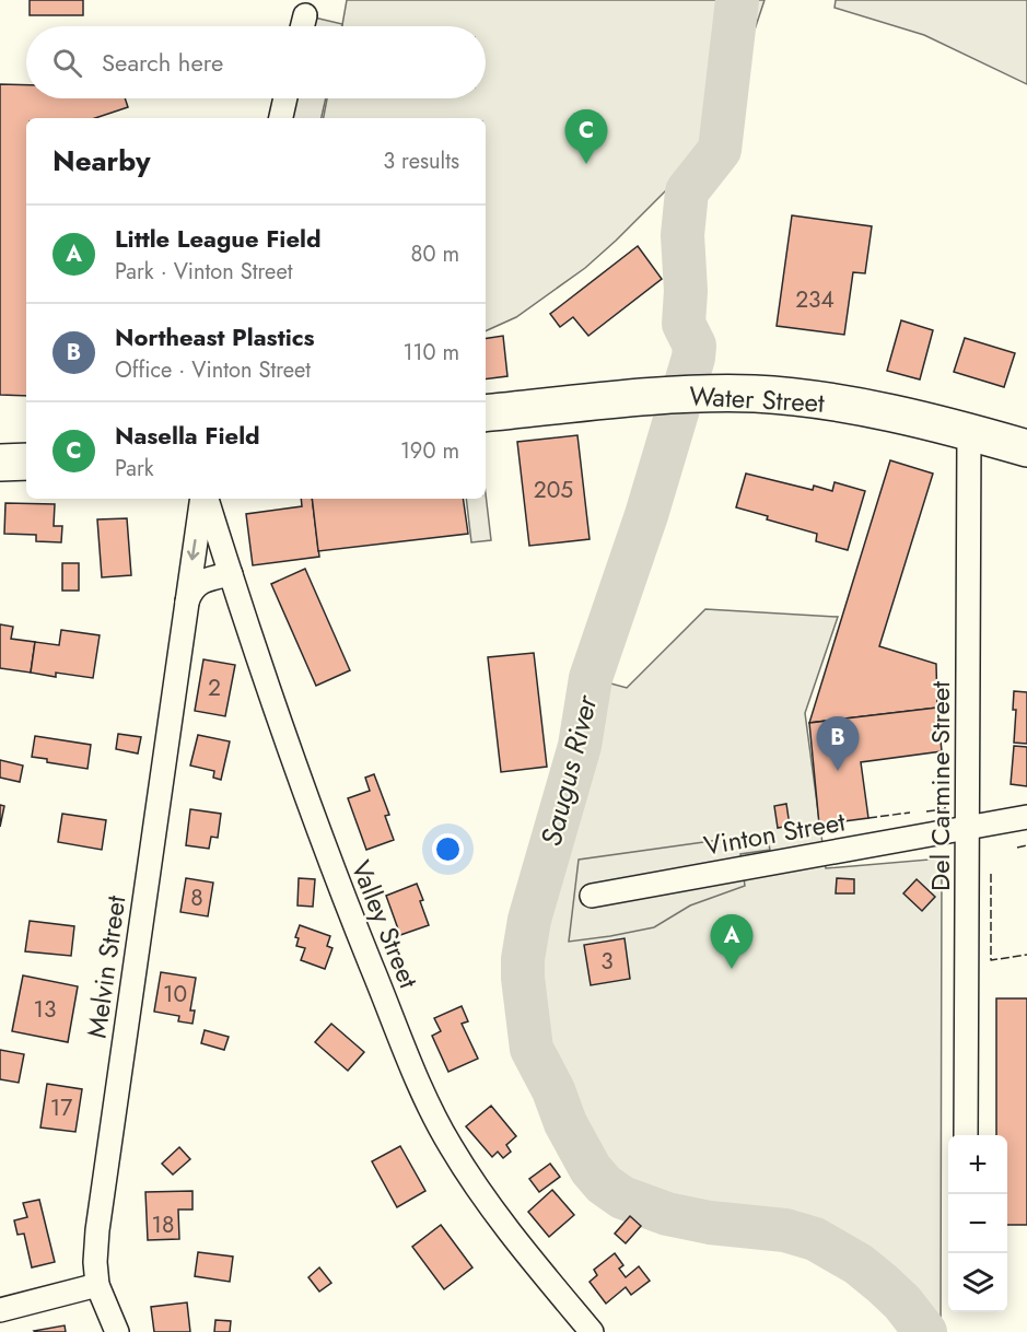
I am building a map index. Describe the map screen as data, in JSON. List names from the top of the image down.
{
  "streets": {
    "main road": ["Water Street"],
    "street": [
      "Del Carmine Street",
      "Vinton Street",
      "Valley Street",
      "Melvin Street"
    ]
  },
  "crossings": [
    ["Water Street", "Del Carmine Street"],
    ["Del Carmine Street", "Vinton Street"],
    ["Valley Street", "Melvin Street"]
  ],
  "water": ["Saugus River"],
  "house_numbers": [
    "234",
    "205",
    "2",
    "8",
    "3",
    "10",
    "13",
    "17",
    "18"
  ],
  "page": {
    "search": "Search here",
    "pins": ["C", "B", "A"],
    "heading": ["Nearby", "3 results"],
    "list": [
      {
        "mark": "A",
        "name": "Little League Field",
        "note": "Park · Vinton Street",
        "value": "80 m"
      },
      {
        "mark": "B",
        "name": "Northeast Plastics",
        "note": "Office · Vinton Street",
        "value": "110 m"
      },
      {
        "mark": "C",
        "name": "Nasella Field",
        "note": "Park",
        "value": "190 m"
      }
    ],
    "map_buttons": ["+", "−"]
  }
}
